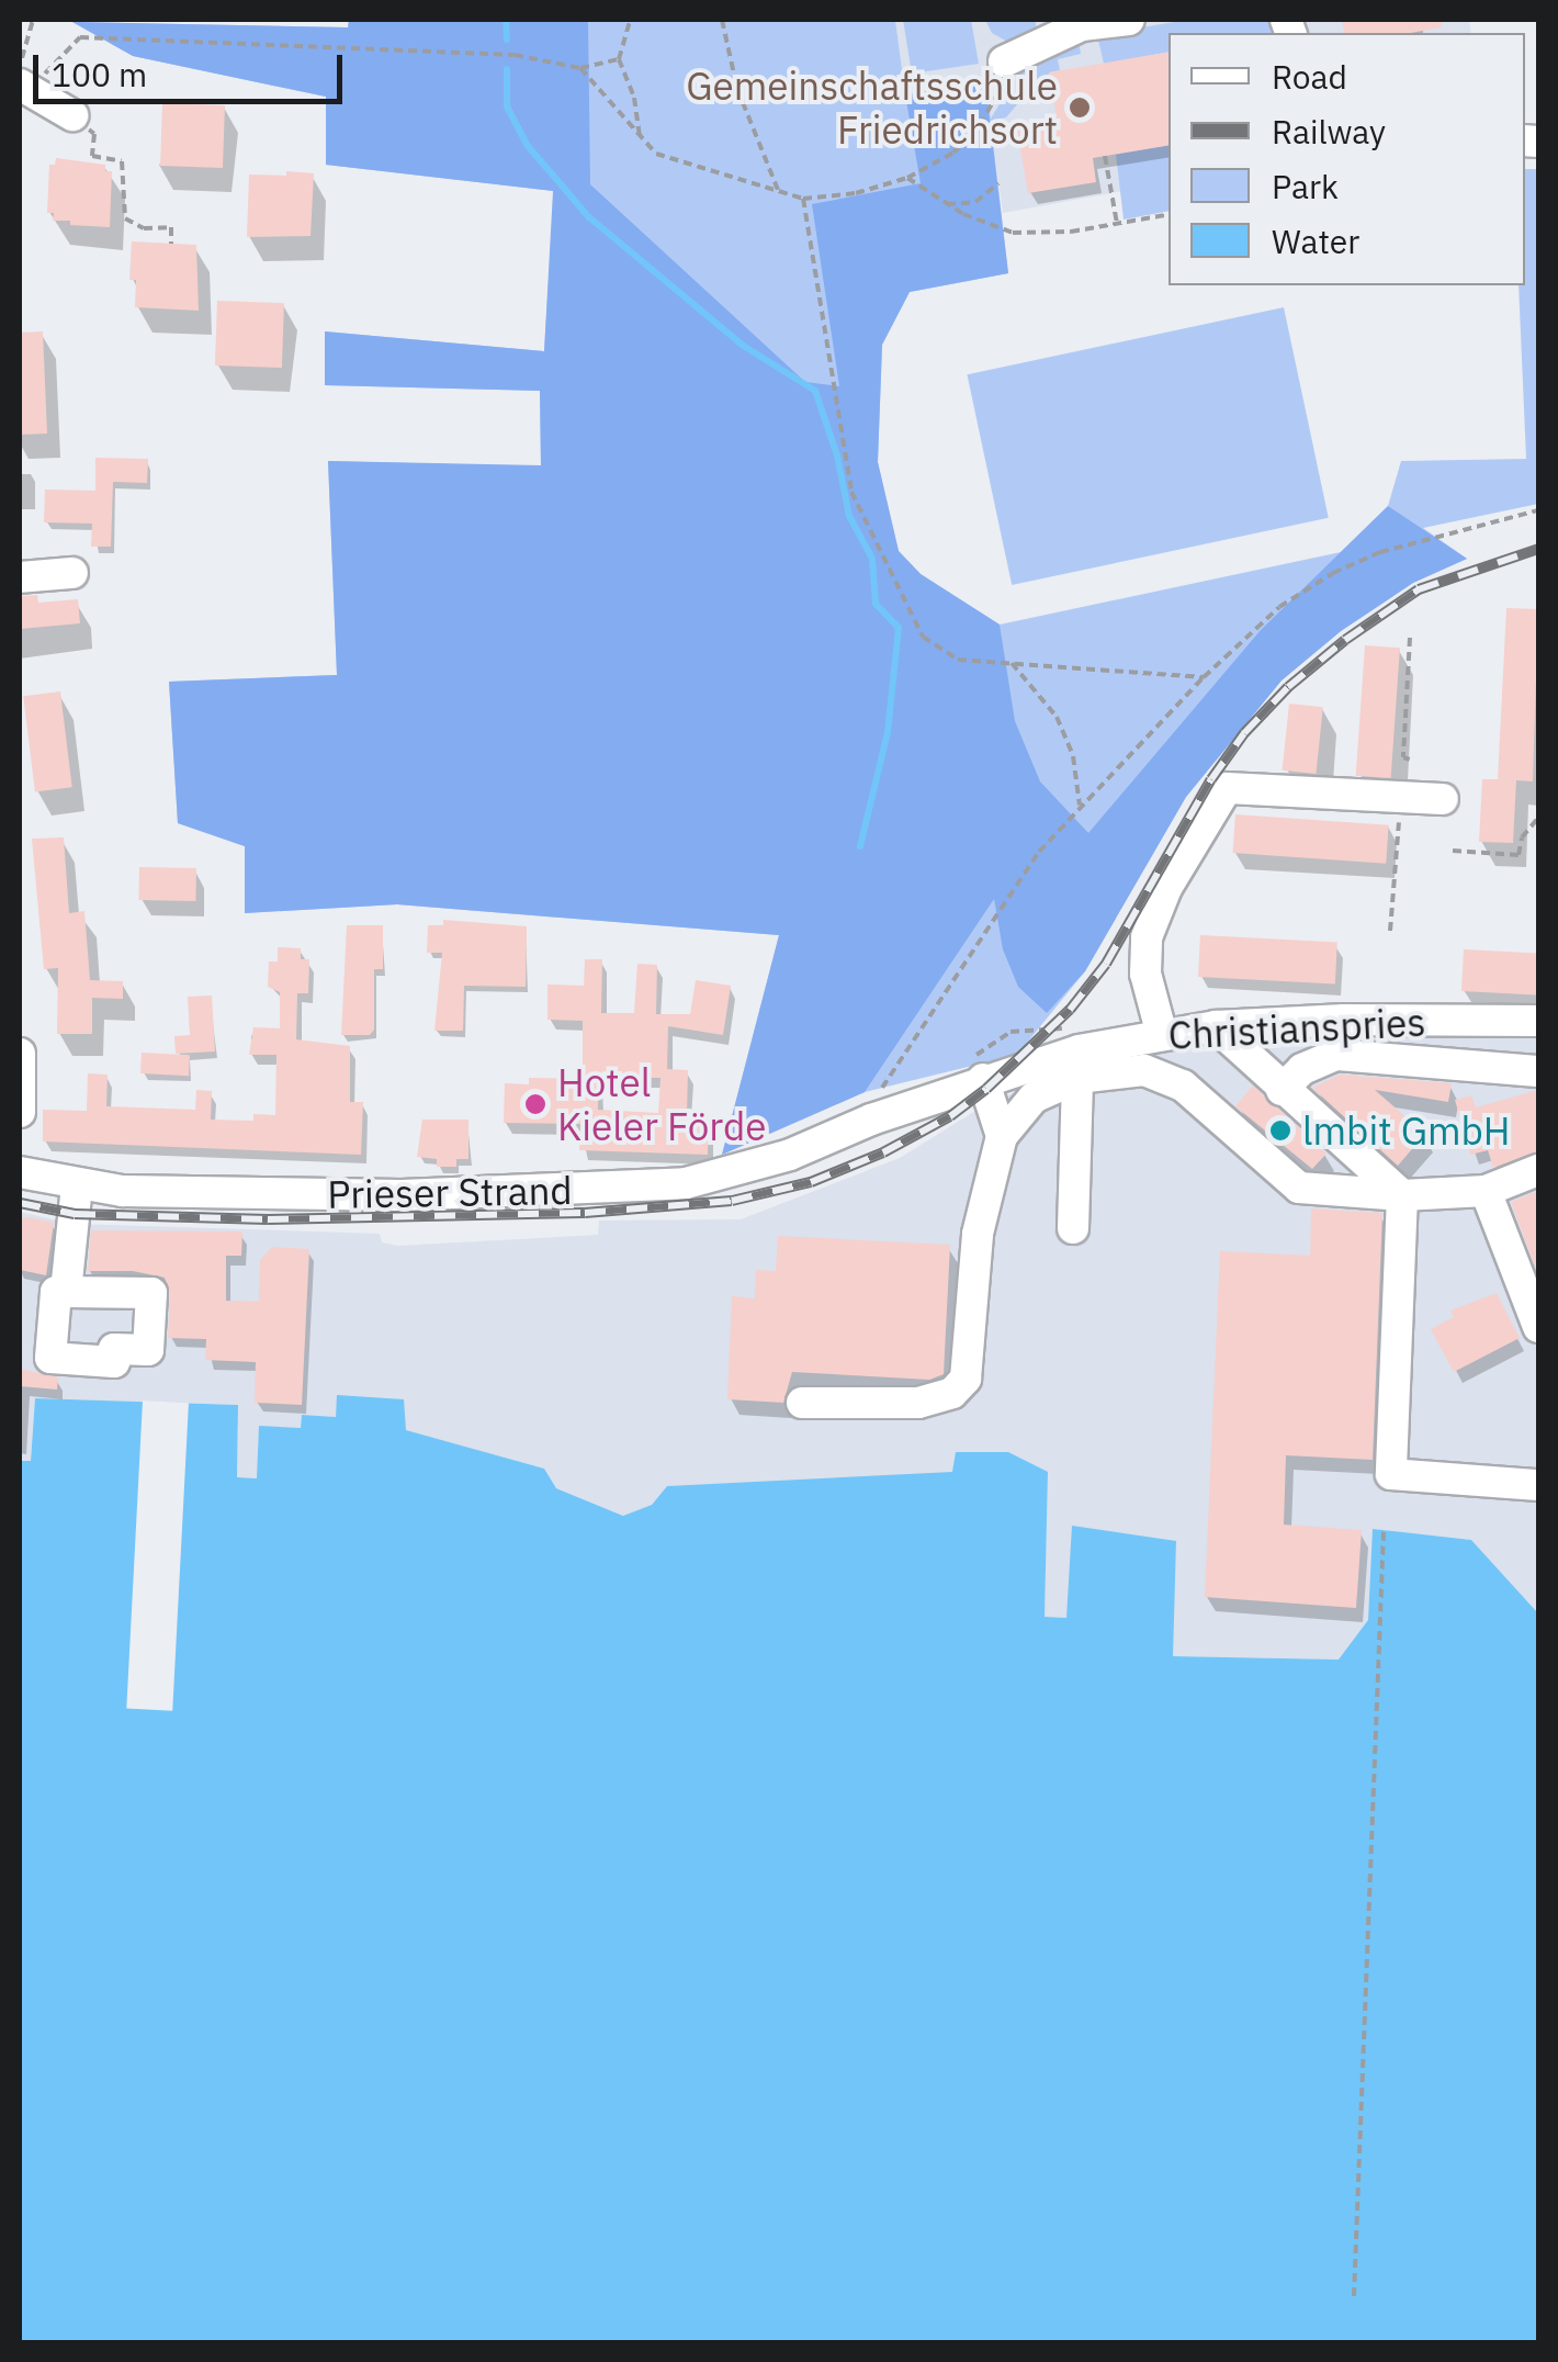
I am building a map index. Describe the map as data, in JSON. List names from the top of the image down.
{
  "streets": {
    "street": ["Christianspries", "Prieser Strand"]
  },
  "crossings": [
    ["Christianspries", "Prieser Strand"]
  ],
  "places": ["Gemeinschaftsschule Friedrichsort", "Hotel Kieler Förde", "lmbit GmbH"],
  "legend": [
    "Road",
    "Railway",
    "Park",
    "Water"
  ],
  "scale_bar": "100 m"
}
